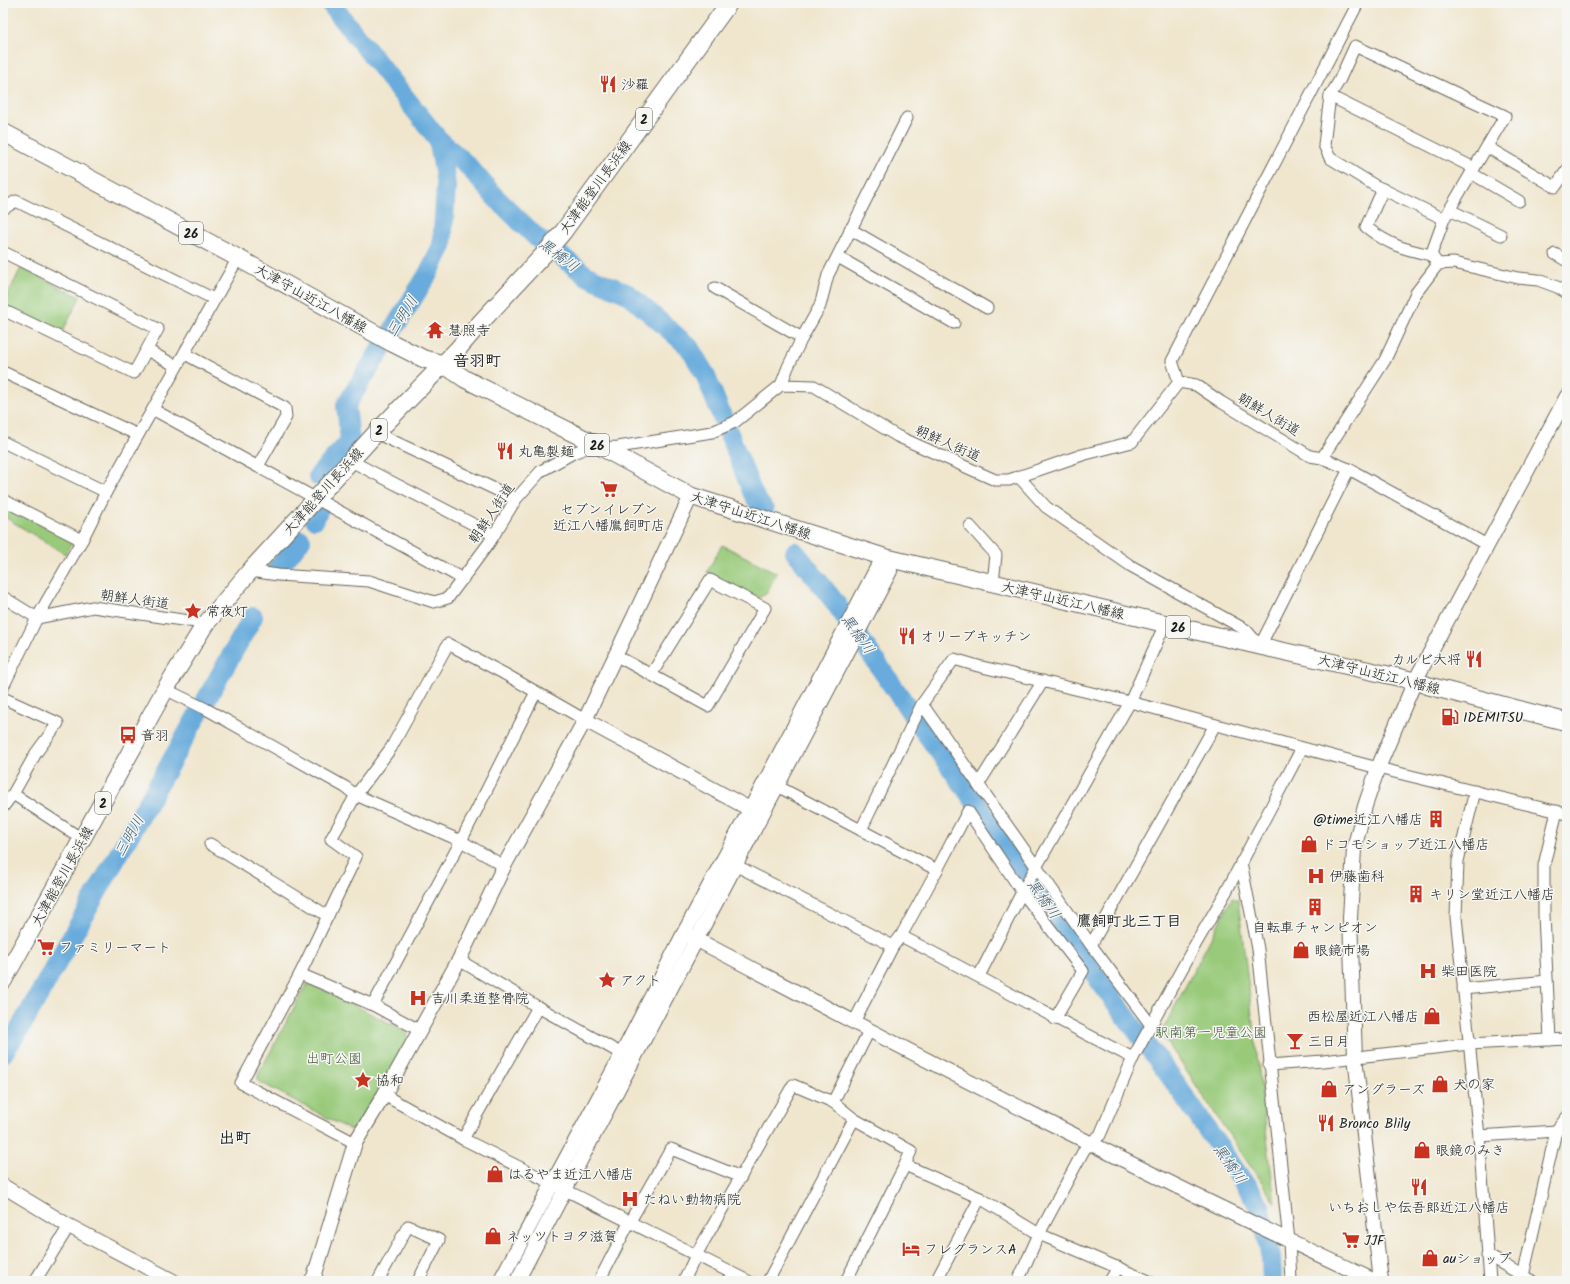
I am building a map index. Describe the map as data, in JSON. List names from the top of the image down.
{
  "streets": {
    "main road": [
      "2",
      "大津能登川長浜線",
      "26",
      "大津守山近江八幡線"
    ],
    "street": ["朝鮮人街道"]
  },
  "crossings": [
    ["大津能登川長浜線", "大津守山近江八幡線"],
    ["大津能登川長浜線", "朝鮮人街道"],
    ["大津守山近江八幡線", "朝鮮人街道"]
  ],
  "districts": ["音羽町", "鷹飼町北三丁目", "出町"],
  "water": ["黒橋川", "三明川"],
  "parks": ["駅南第一児童公園", "出町公園"],
  "places": {
    "restaurant": [
      "沙羅",
      "丸亀製麺",
      "オリーブキッチン",
      "カルビ大将",
      "Bronco Blily",
      "いちおしや伝吾郎近江八幡店"
    ],
    "temple": ["慧照寺"],
    "supermarket": ["セブンイレブン 近江八幡鷹飼町店", "ファミリーマート", "JJF"],
    "place": ["常夜灯", "アクト", "協和"],
    "fuel station": ["IDEMITSU"],
    "bus stop": ["音羽"],
    "building": ["@time近江八幡店", "キリン堂近江八幡店", "自転車チャンピオン"],
    "shop": [
      "ドコモショップ近江八幡店",
      "眼鏡市場",
      "西松屋近江八幡店",
      "犬の家",
      "アングラーズ",
      "眼鏡のみき",
      "はるやま近江八幡店",
      "ネッツトヨタ滋賀",
      "auショップ"
    ],
    "hospital": [
      "伊藤歯科",
      "柴田医院",
      "吉川柔道整骨院",
      "たねい動物病院"
    ],
    "bar": ["三日月"],
    "hotel": ["フレグランスA"]
  }
}
